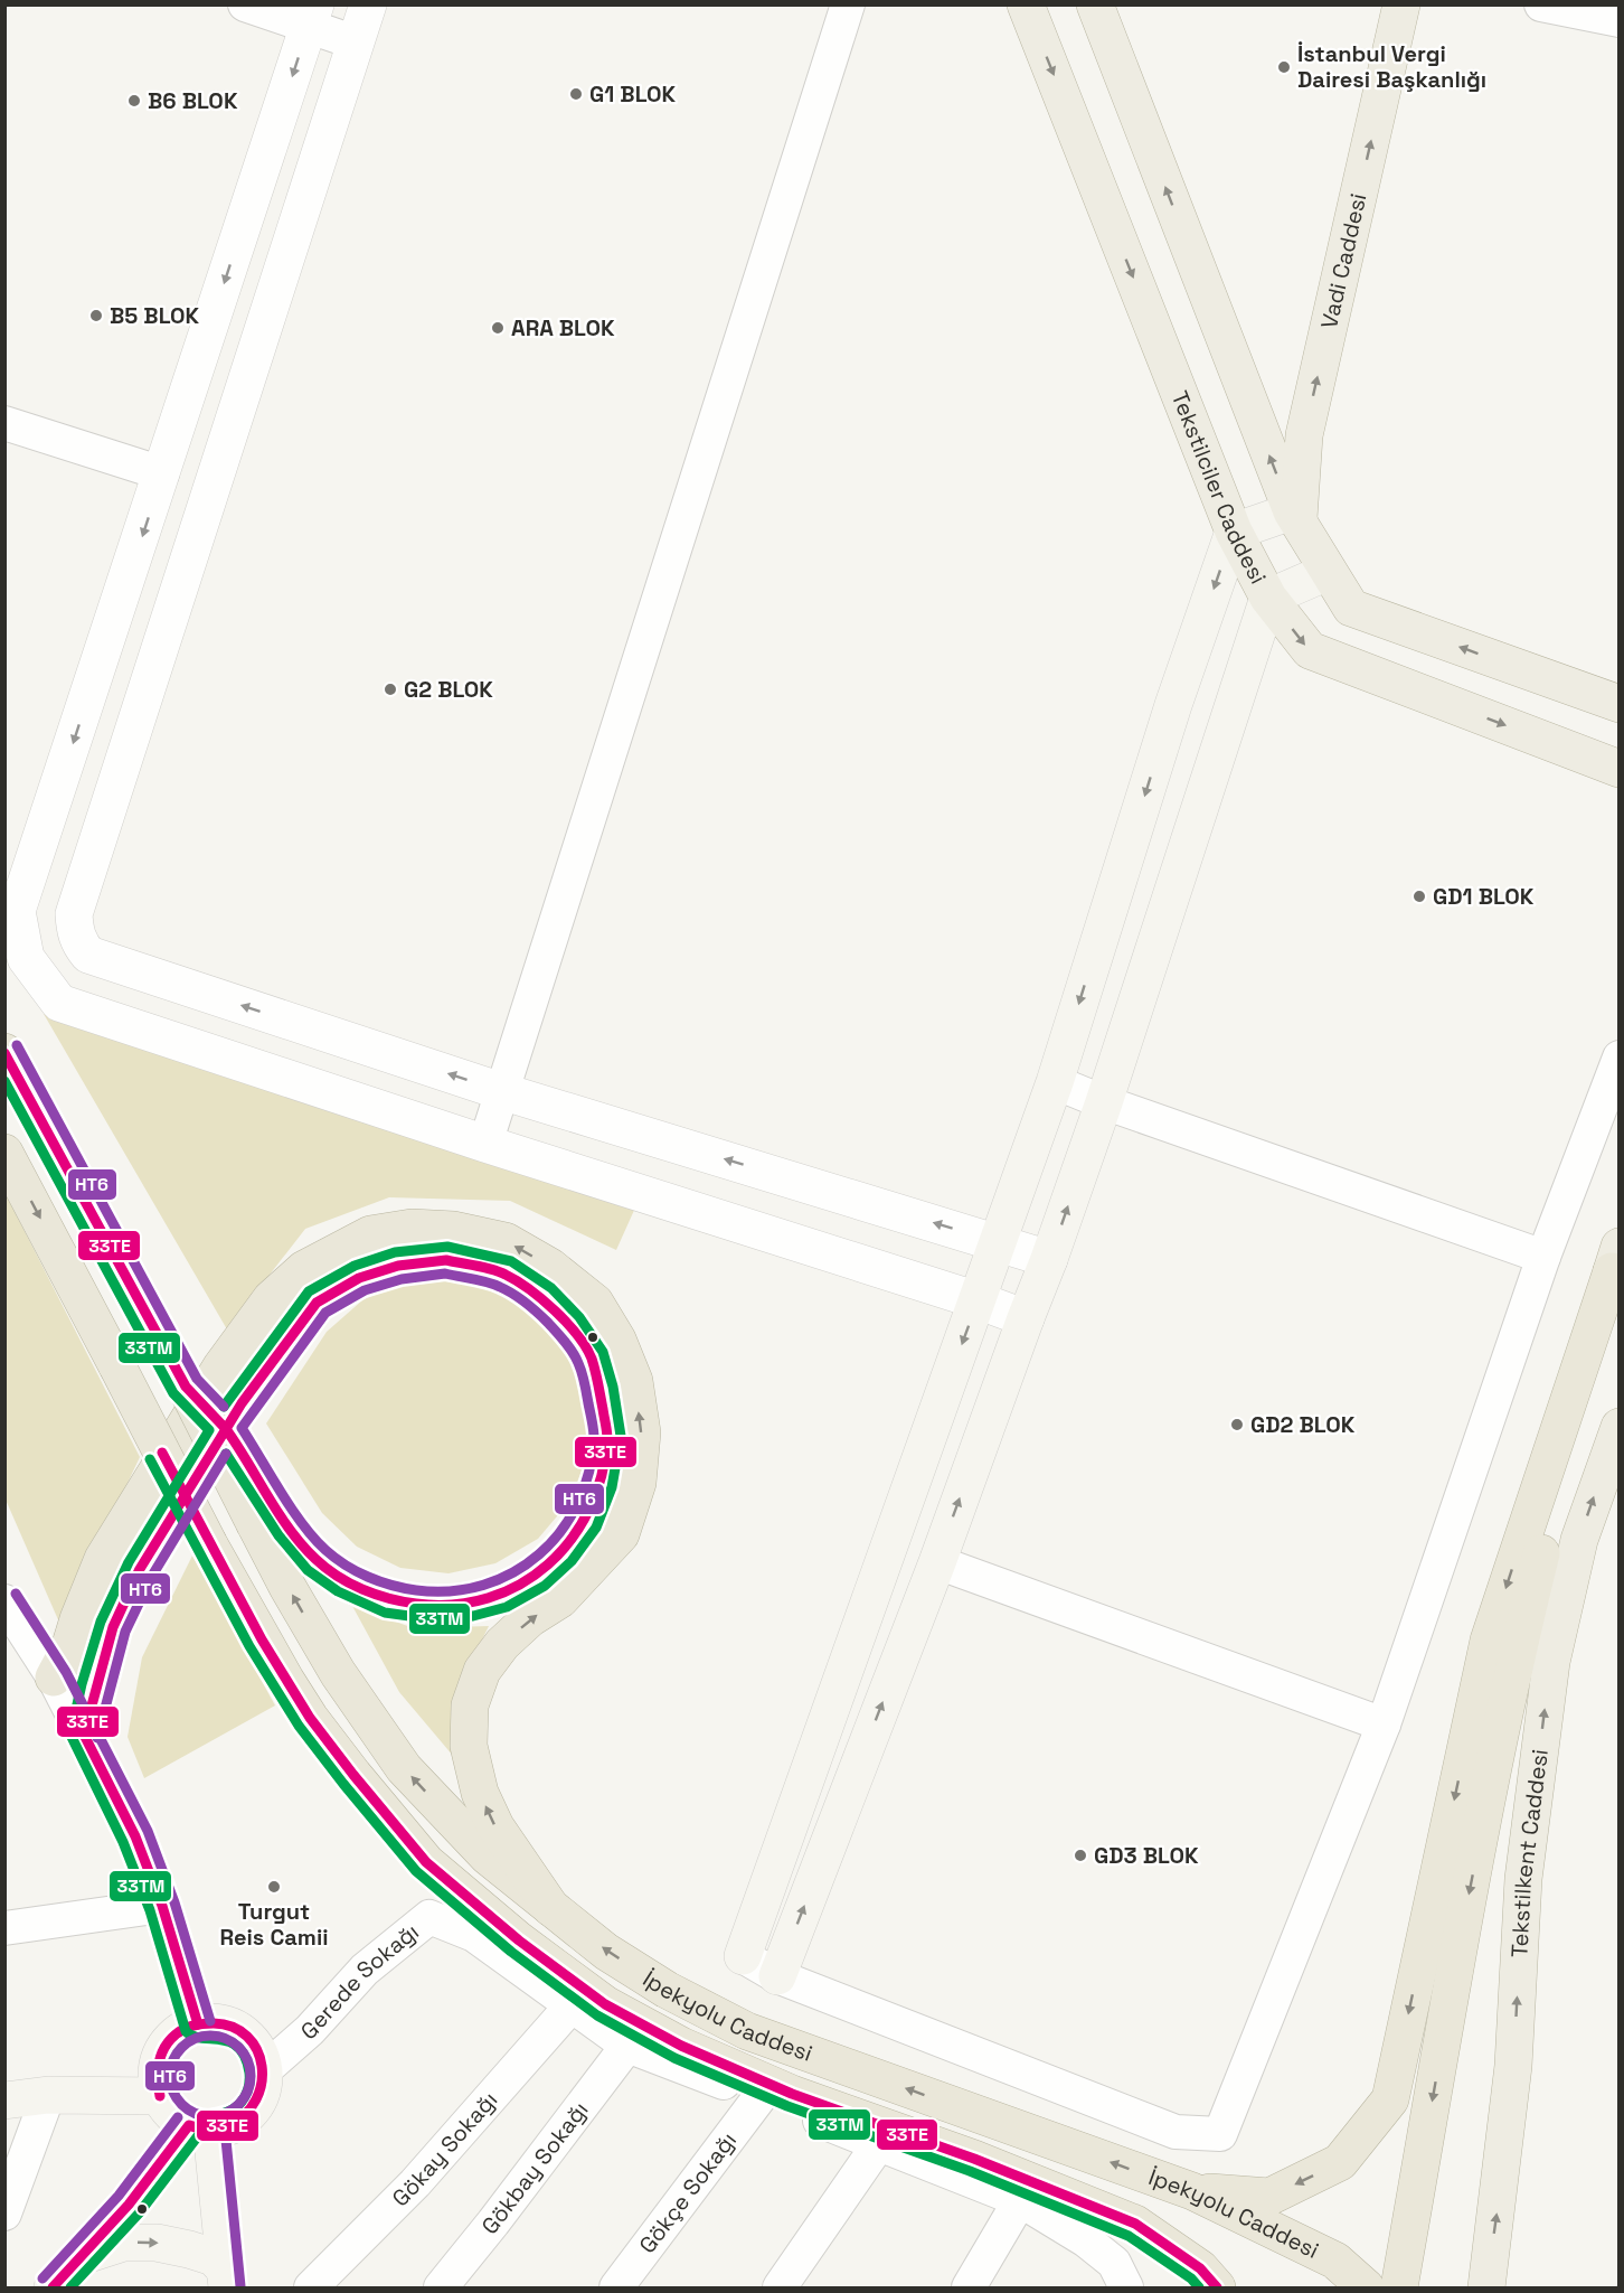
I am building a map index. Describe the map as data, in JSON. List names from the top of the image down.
{
  "streets": {
    "highway": ["İpekyolu Caddesi"],
    "main road": ["Vadi Caddesi", "Tekstilciler Caddesi", "Tekstilkent Caddesi"],
    "street": [
      "Gerede Sokağı",
      "Gökay Sokağı",
      "Gökbay Sokağı",
      "Gökçe Sokağı"
    ]
  },
  "crossings": [
    ["Gerede Sokağı", "Gökay Sokağı"],
    ["Gerede Sokağı", "Gökbay Sokağı"],
    ["Gerede Sokağı", "Gökçe Sokağı"]
  ],
  "one_way": ["Vadi Caddesi", "Tekstilkent Caddesi"],
  "places": [
    "İstanbul Vergi Dairesi Başkanlığı",
    "G1 BLOK",
    "B6 BLOK",
    "B5 BLOK",
    "ARA BLOK",
    "G2 BLOK",
    "GD1 BLOK",
    "GD2 BLOK",
    "GD3 BLOK",
    "Turgut Reis Camii"
  ],
  "lines": ["transit line HT6", "transit line 33TE", "transit line 33TM"]
}
